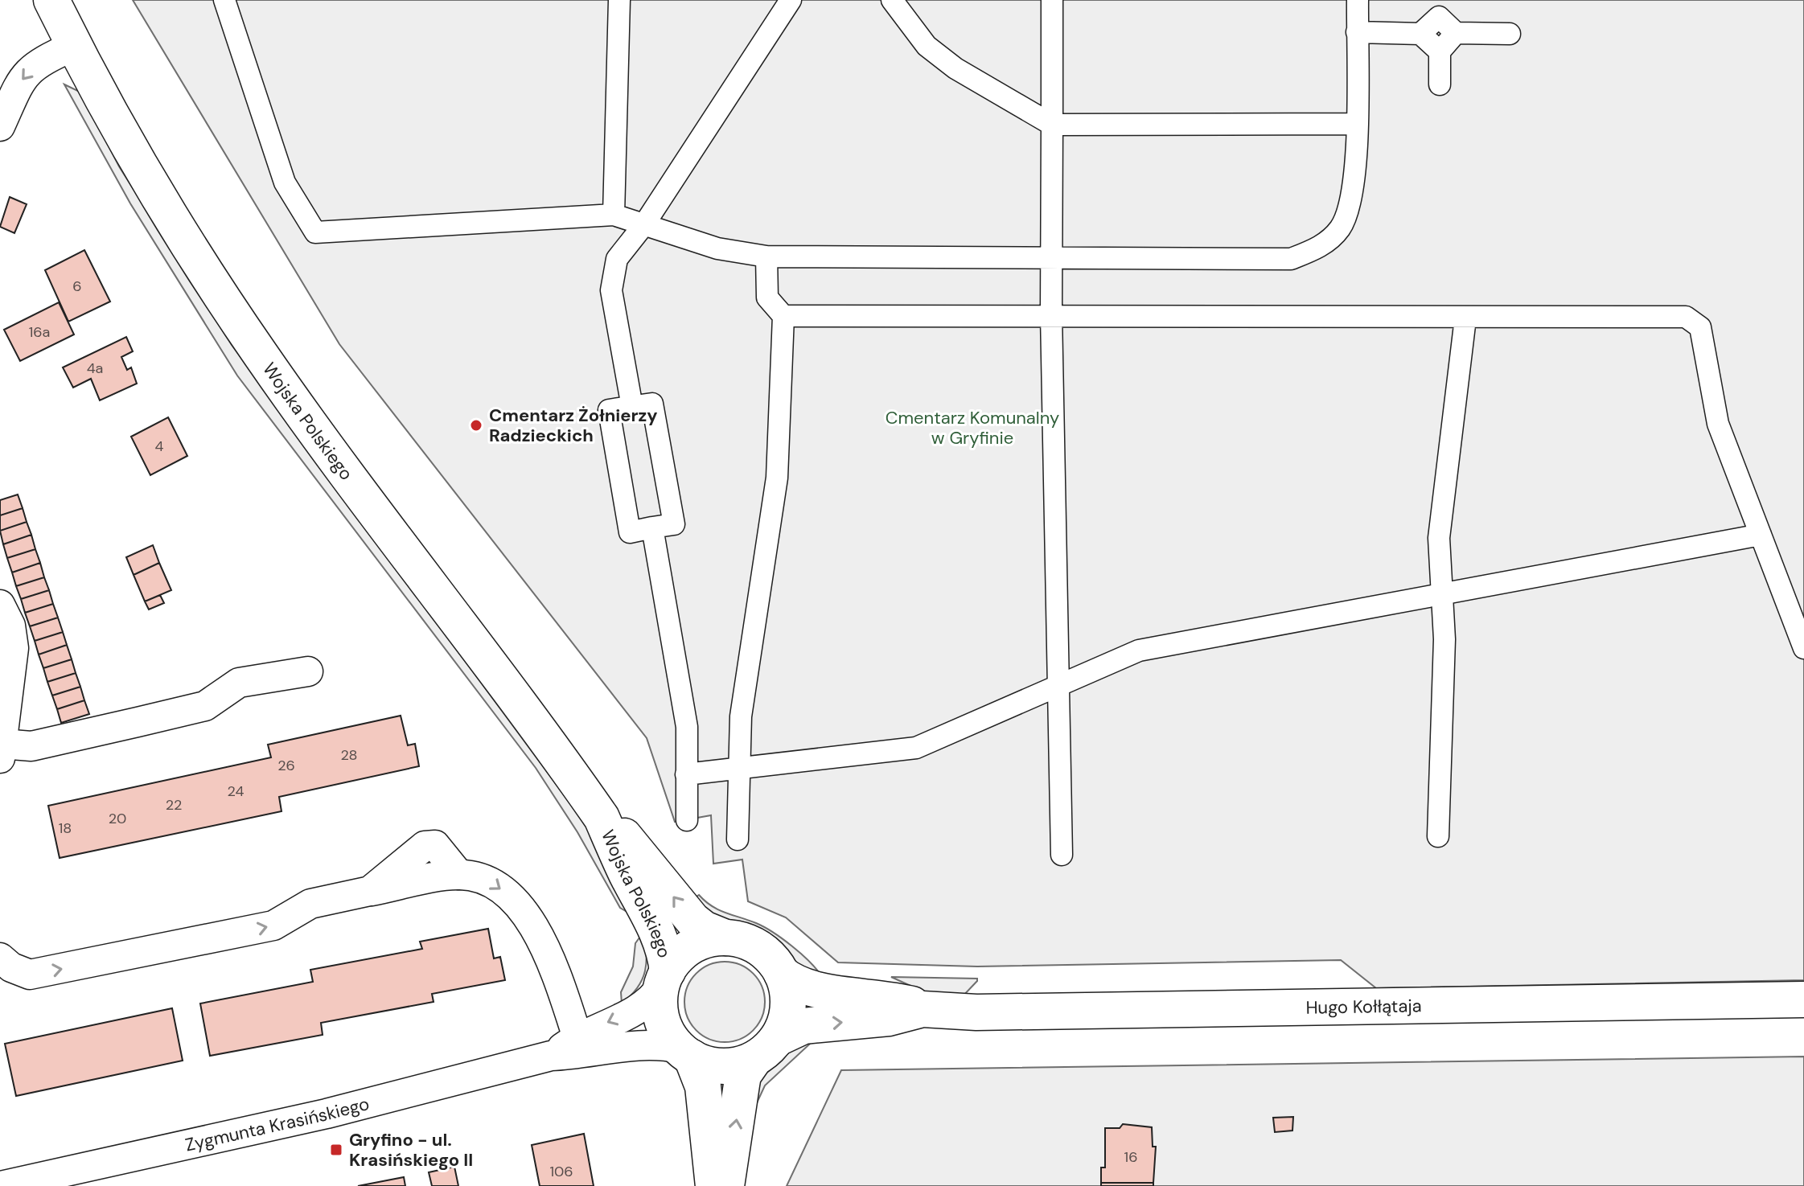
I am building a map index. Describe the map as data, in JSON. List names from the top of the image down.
{
  "streets": {
    "main road": ["Wojska Polskiego", "Hugo Kołłątaja"],
    "street": ["Zygmunta Krasińskiego"]
  },
  "crossings": [
    ["Wojska Polskiego", "Hugo Kołłątaja"],
    ["Wojska Polskiego", "Zygmunta Krasińskiego"],
    ["Hugo Kołłątaja", "Zygmunta Krasińskiego"]
  ],
  "parks": ["Cmentarz Komunalny w Gryfinie"],
  "places": {
    "other": ["Cmentarz Żołnierzy Radzieckich"],
    "transit": ["Gryfino - ul. Krasińskiego II"]
  },
  "house_numbers": [
    "6",
    "16a",
    "4a",
    "4",
    "28",
    "26",
    "24",
    "22",
    "20",
    "18",
    "16",
    "106"
  ]
}
